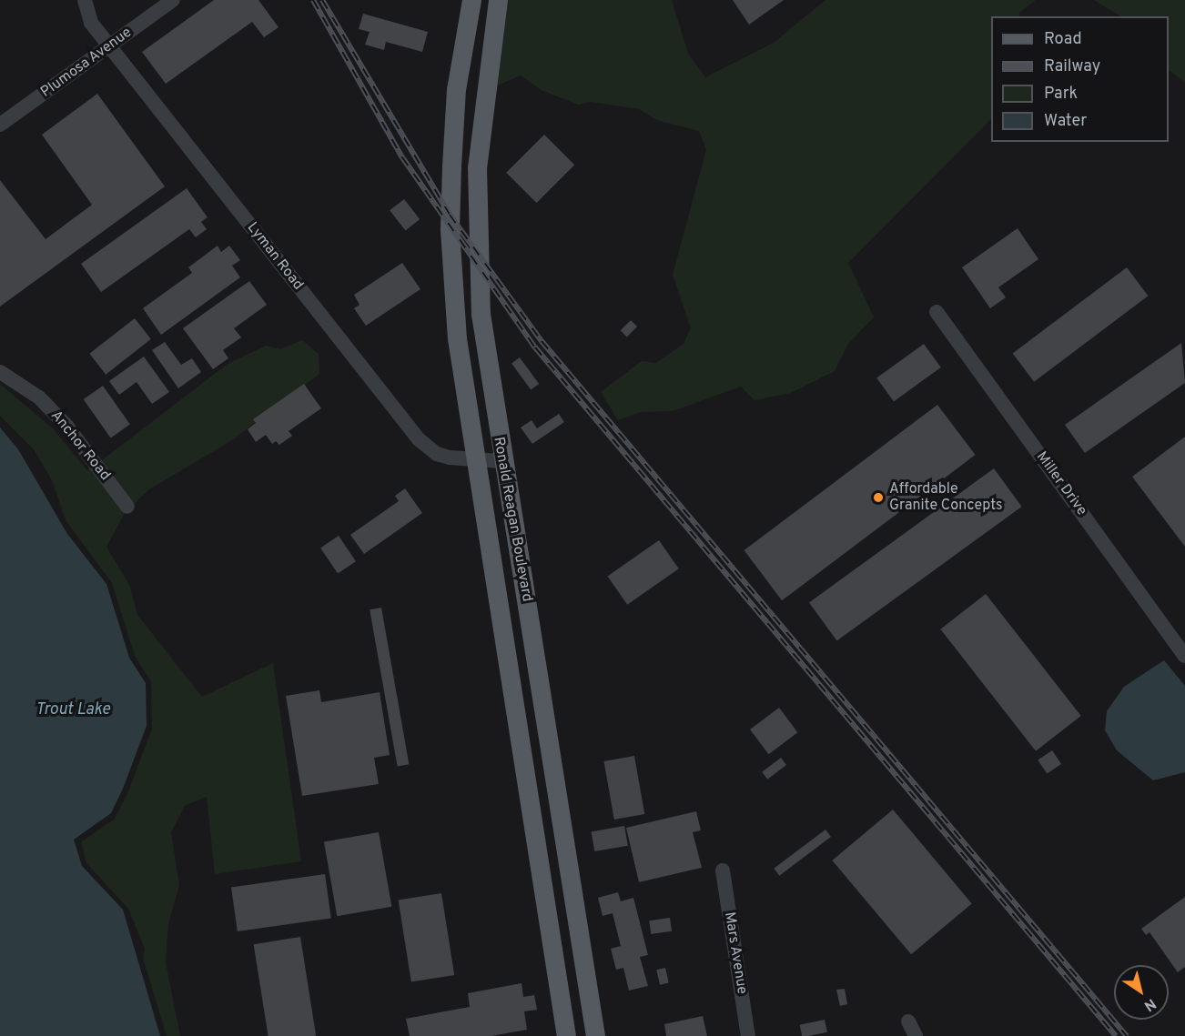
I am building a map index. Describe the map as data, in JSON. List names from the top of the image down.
{
  "streets": {
    "main road": ["Ronald Reagan Boulevard"],
    "street": [
      "Plumosa Avenue",
      "Lyman Road",
      "Anchor Road",
      "Miller Drive",
      "Mars Avenue"
    ]
  },
  "crossings": [
    ["Plumosa Avenue", "Lyman Road"],
    ["Lyman Road", "Ronald Reagan Boulevard"]
  ],
  "water": ["Trout Lake"],
  "places": ["Affordable Granite Concepts"],
  "legend": [
    "Road",
    "Railway",
    "Park",
    "Water"
  ],
  "north": "bottom right"
}
